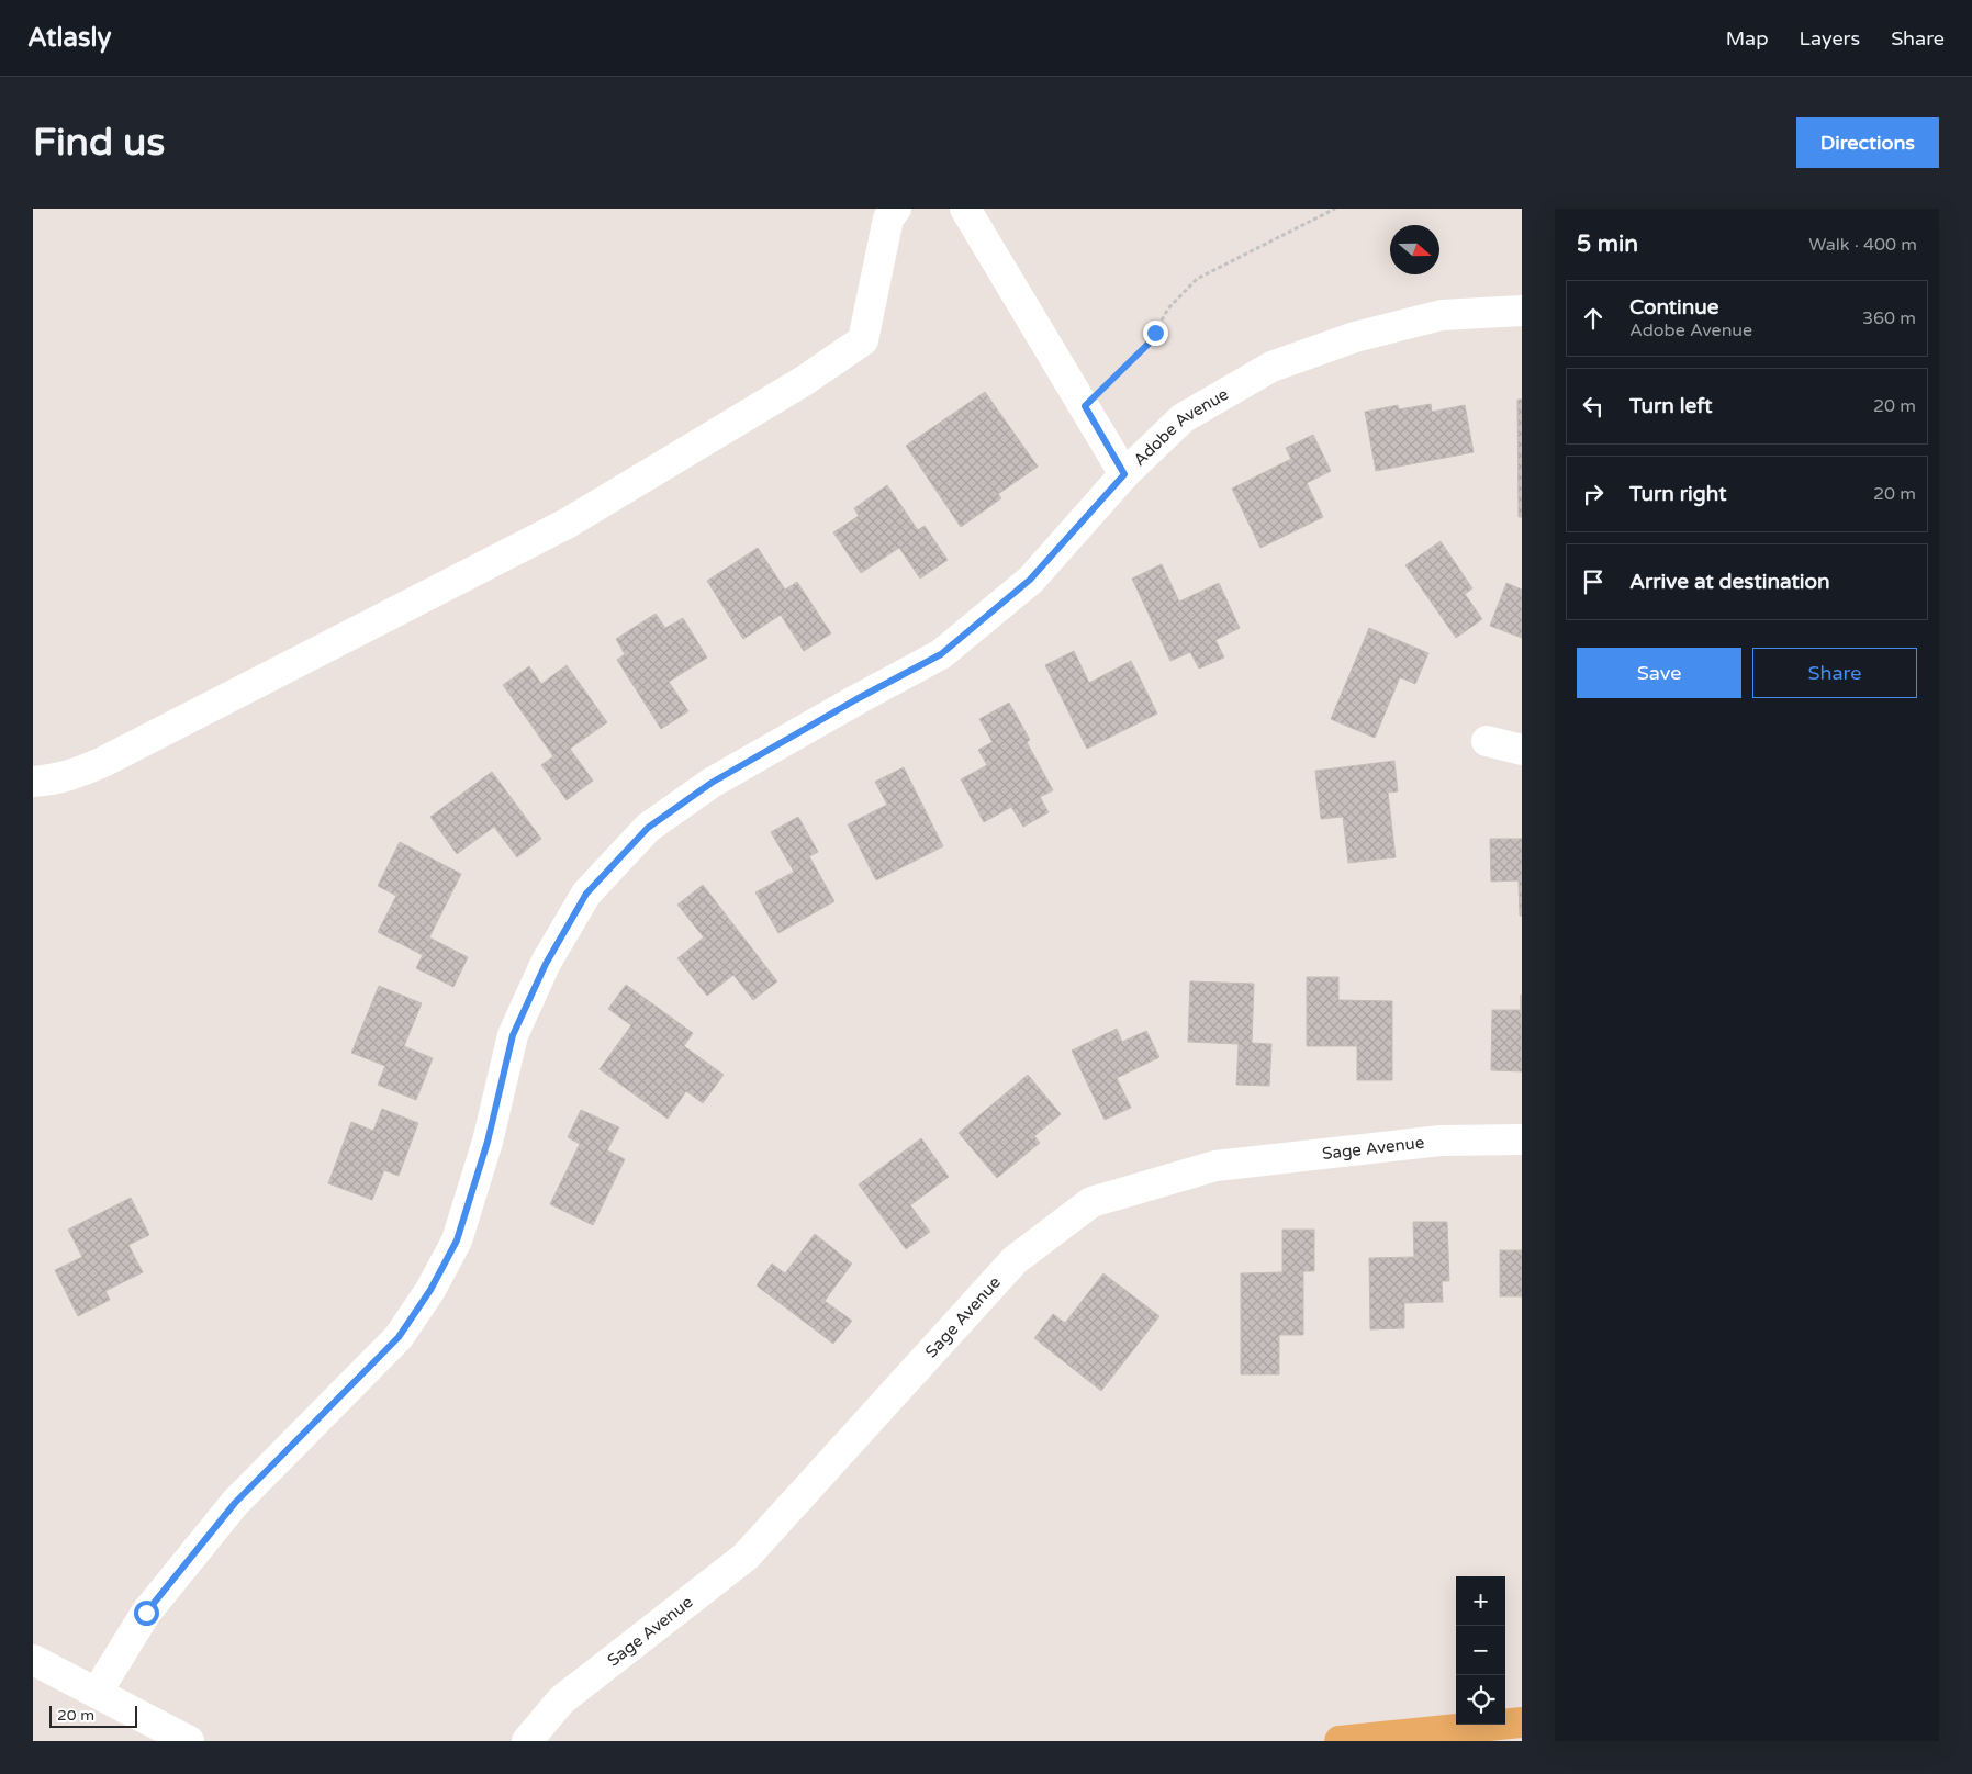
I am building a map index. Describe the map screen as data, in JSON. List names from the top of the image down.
{
  "streets": {
    "street": ["Adobe Avenue", "Sage Avenue"]
  },
  "scale_bar": "20 m",
  "north": "right",
  "page": {
    "header": "Atlasly",
    "nav": ["Map", "Layers", "Share"],
    "buttons": [
      "Directions",
      ["Save", "Share"]
    ],
    "title": "Find us",
    "heading": ["5 min", "Walk · 400 m"],
    "list": [
      ["Continue", "Adobe Avenue", "360 m"],
      ["Turn left", "20 m"],
      ["Turn right", "20 m"],
      "Arrive at destination"
    ],
    "map_buttons": ["+", "−"],
    "scale": "20 m"
  }
}
